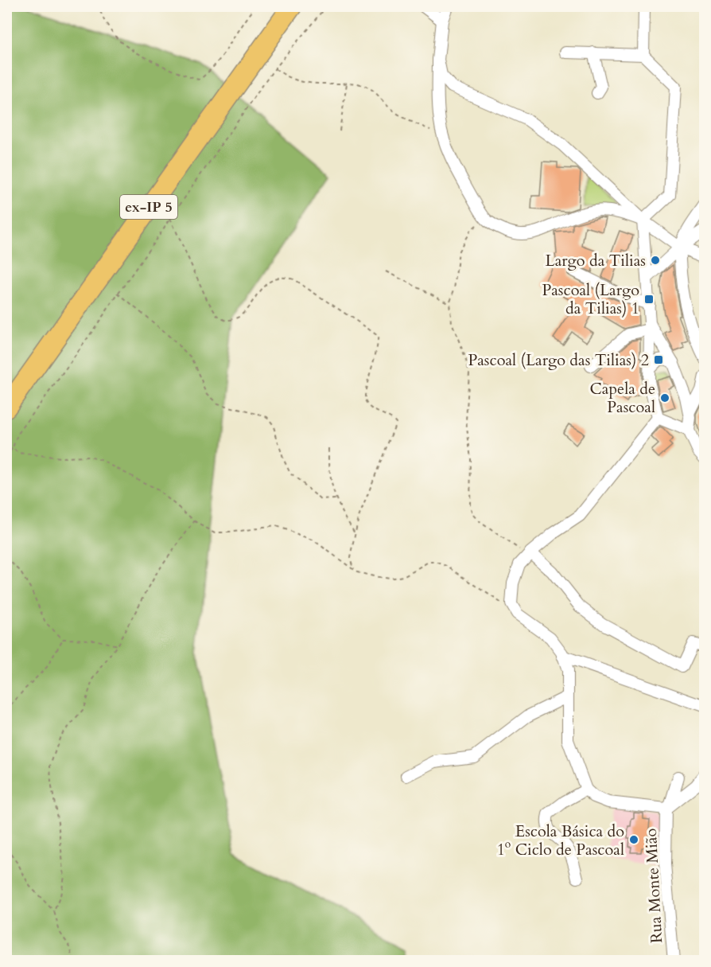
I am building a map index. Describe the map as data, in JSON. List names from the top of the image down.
{
  "streets": {
    "highway": ["ex-IP 5"],
    "street": ["Rua Monte Mião"]
  },
  "places": {
    "other": ["Largo da Tilias", "Capela de Pascoal", "Escola Básica do 1º Ciclo de Pascoal"],
    "transit": ["Pascoal (Largo da Tilias) 1", "Pascoal (Largo das Tilias) 2"]
  }
}
